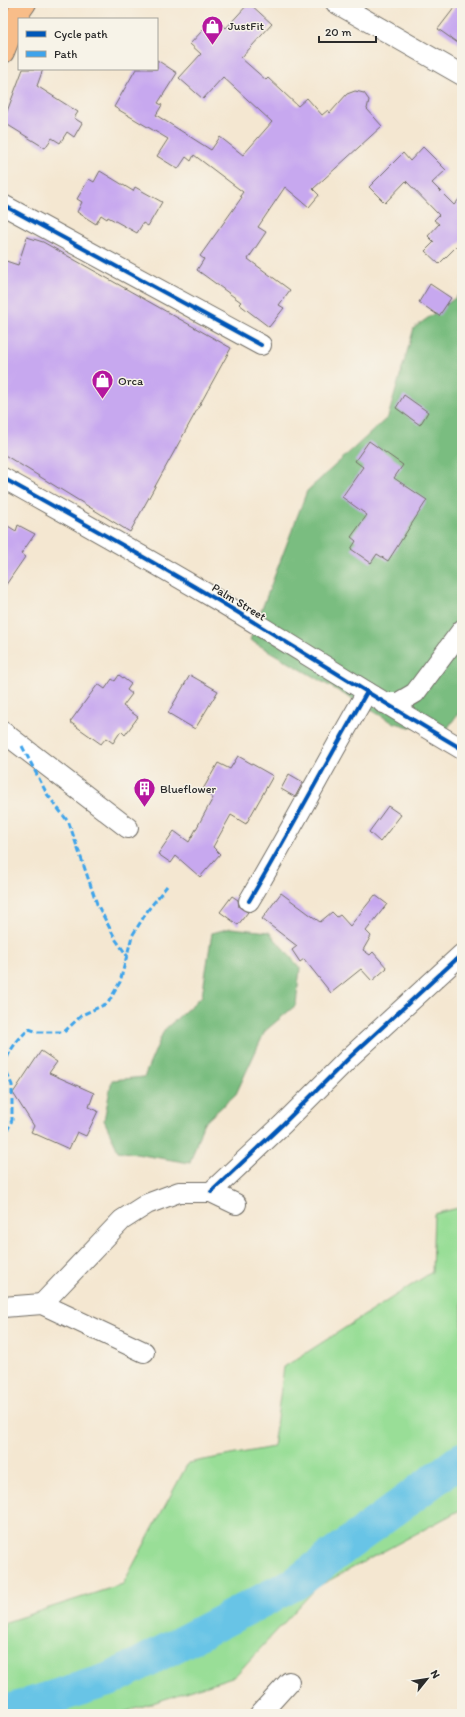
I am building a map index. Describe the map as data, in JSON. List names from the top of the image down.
{
  "streets": {
    "street": ["Palm Street"]
  },
  "places": {
    "shop": ["JustFit", "Orca"],
    "building": ["Blueflower"]
  },
  "legend": ["Cycle path", "Path"],
  "scale_bar": "20 m",
  "north": "top right"
}
